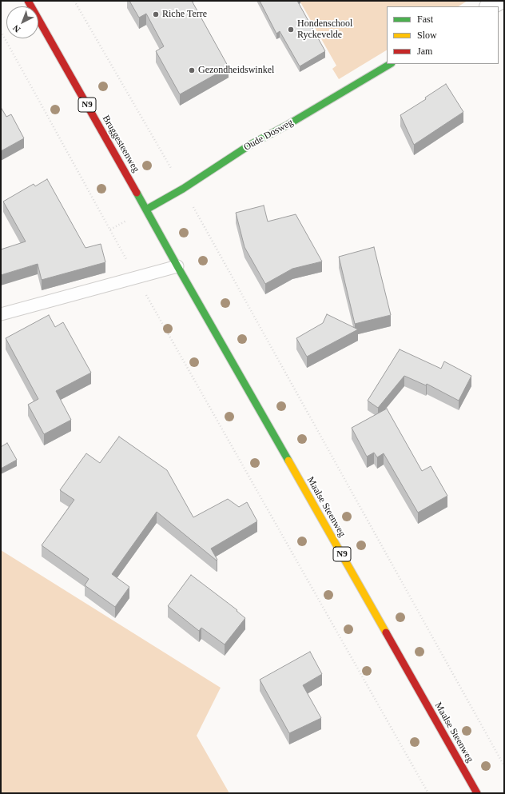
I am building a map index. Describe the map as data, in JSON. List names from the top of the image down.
{
  "streets": {
    "main road": [
      "N9",
      "Oude Dosweg",
      "Bruggesteenweg",
      "Maalse Steenweg"
    ]
  },
  "crossings": [
    ["Oude Dosweg", "Bruggesteenweg"],
    ["Bruggesteenweg", "Maalse Steenweg"]
  ],
  "places": ["Riche Terre", "Hondenschool Ryckevelde", "Gezondheidswinkel"],
  "legend": ["Fast", "Slow", "Jam"],
  "north": "bottom left"
}
